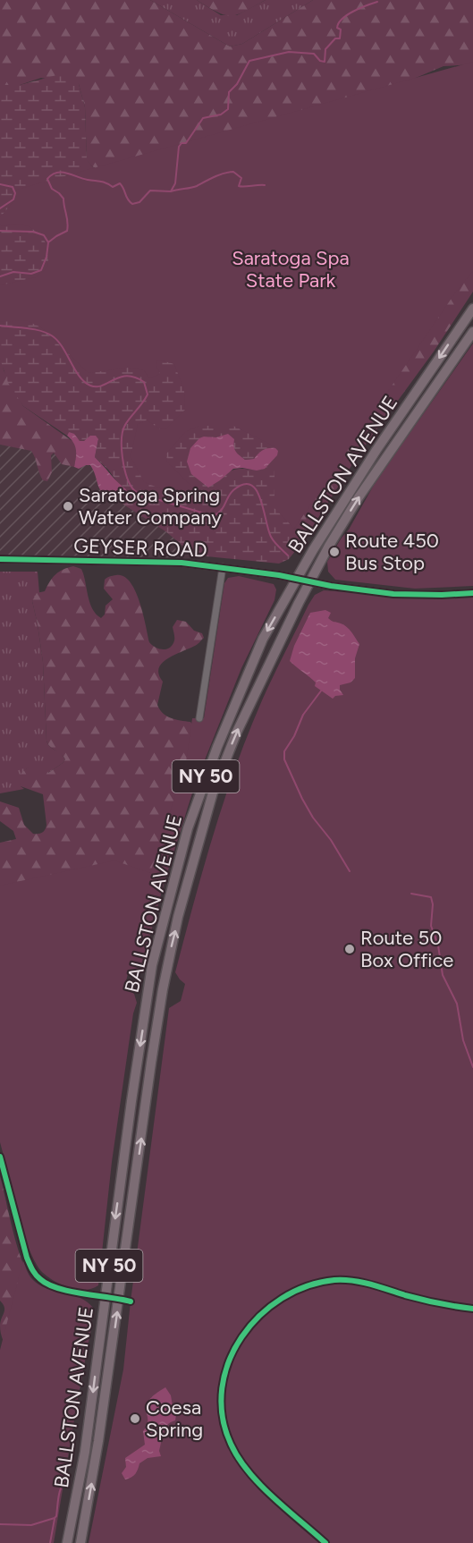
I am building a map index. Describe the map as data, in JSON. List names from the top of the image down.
{
  "streets": {
    "highway": ["BALLSTON AVENUE", "NY 50"],
    "street": ["GEYSER ROAD"]
  },
  "crossings": [
    ["BALLSTON AVENUE", "GEYSER ROAD"]
  ],
  "parks": ["Saratoga Spa State Park"],
  "places": [
    "Saratoga Spring Water Company",
    "Route 450 Bus Stop",
    "Route 50 Box Office",
    "Coesa Spring"
  ]
}
